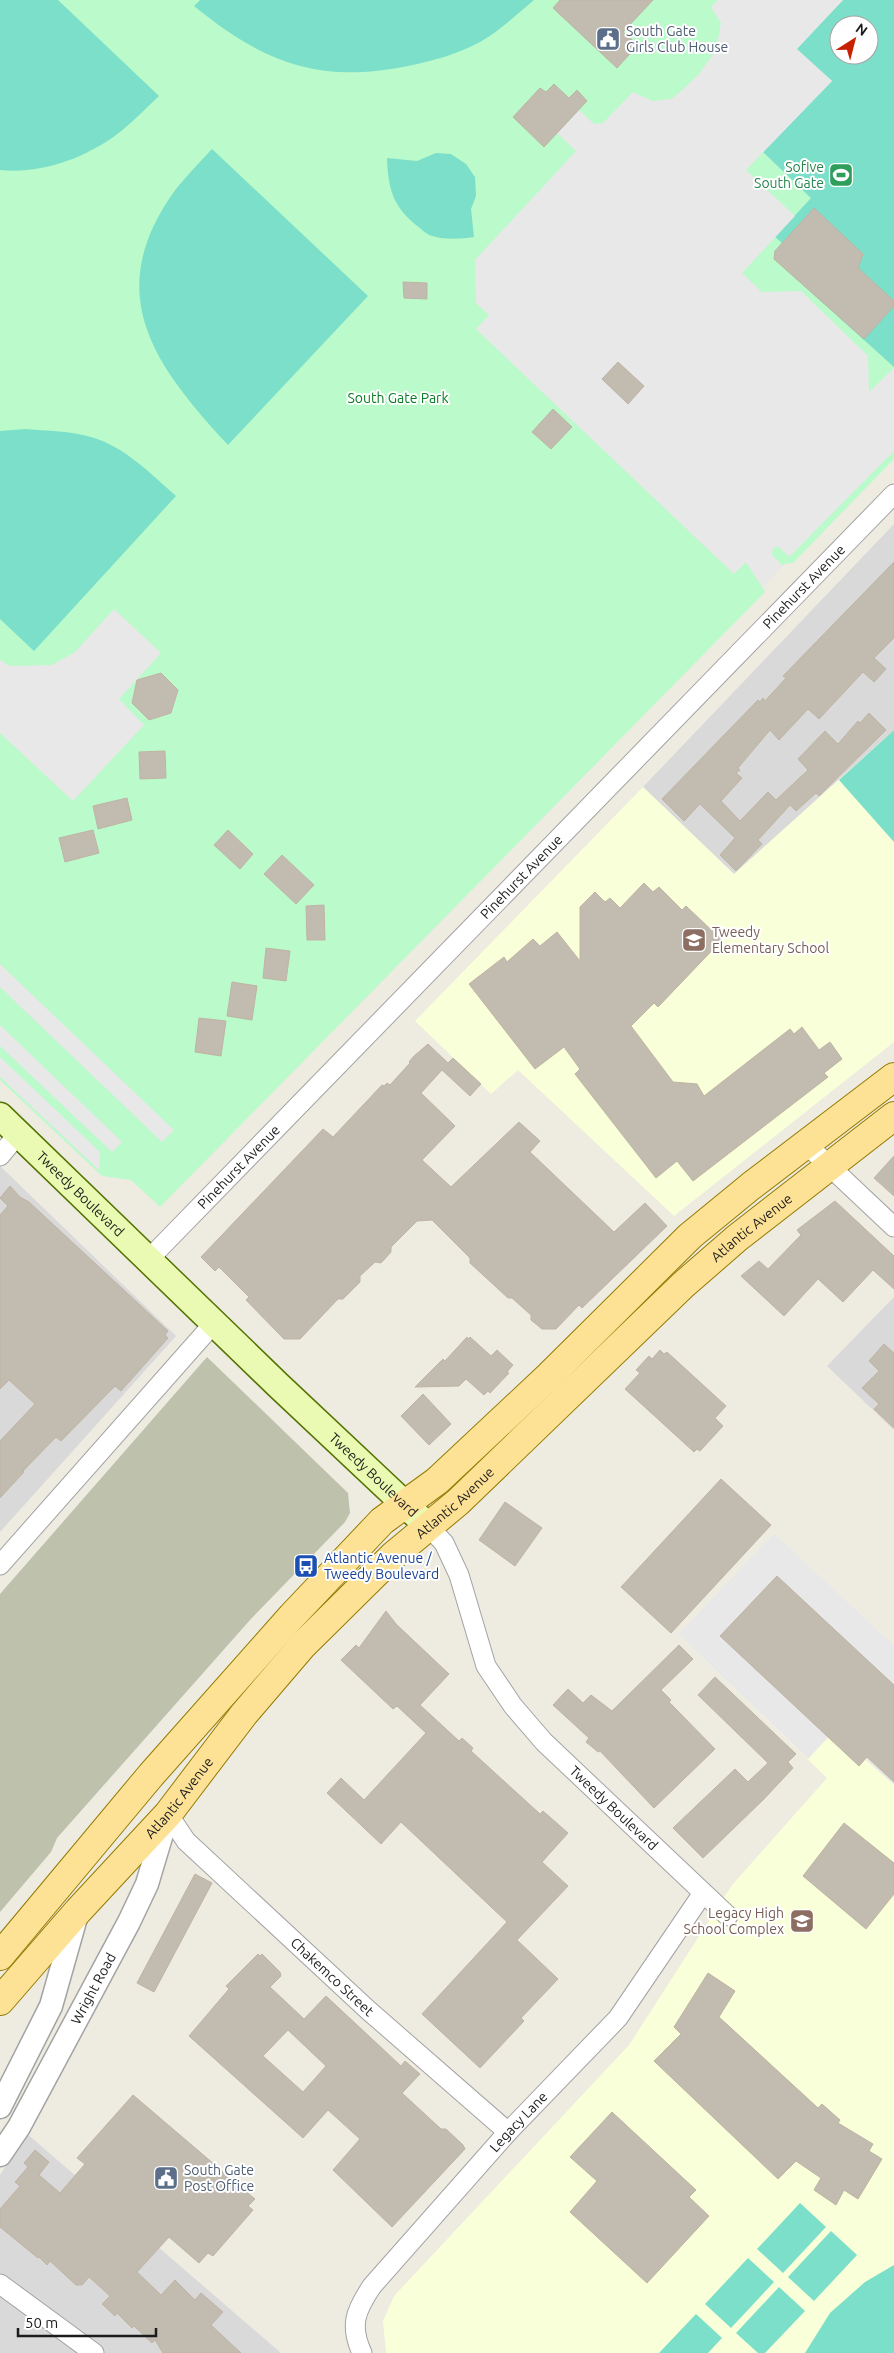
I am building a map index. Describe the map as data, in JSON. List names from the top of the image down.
{
  "streets": {
    "main road": ["Tweedy Boulevard", "Atlantic Avenue"],
    "street": [
      "Pinehurst Avenue",
      "Chakemco Street",
      "Wright Road",
      "Legacy Lane"
    ]
  },
  "crossings": [
    ["Pinehurst Avenue", "Tweedy Boulevard"],
    ["Tweedy Boulevard", "Atlantic Avenue"],
    ["Tweedy Boulevard", "Legacy Lane"],
    ["Atlantic Avenue", "Chakemco Street"],
    ["Atlantic Avenue", "Wright Road"],
    ["Chakemco Street", "Wright Road"],
    ["Chakemco Street", "Legacy Lane"]
  ],
  "parks": ["South Gate Park"],
  "places": {
    "public building": ["South Gate Girls Club House", "South Gate Post Office"],
    "sports": ["Sofive South Gate"],
    "school or university": ["Tweedy Elementary School", "Legacy High School Complex"],
    "bus stop": ["Atlantic Avenue / Tweedy Boulevard"]
  },
  "scale_bar": "50 m",
  "north": "top right"
}
